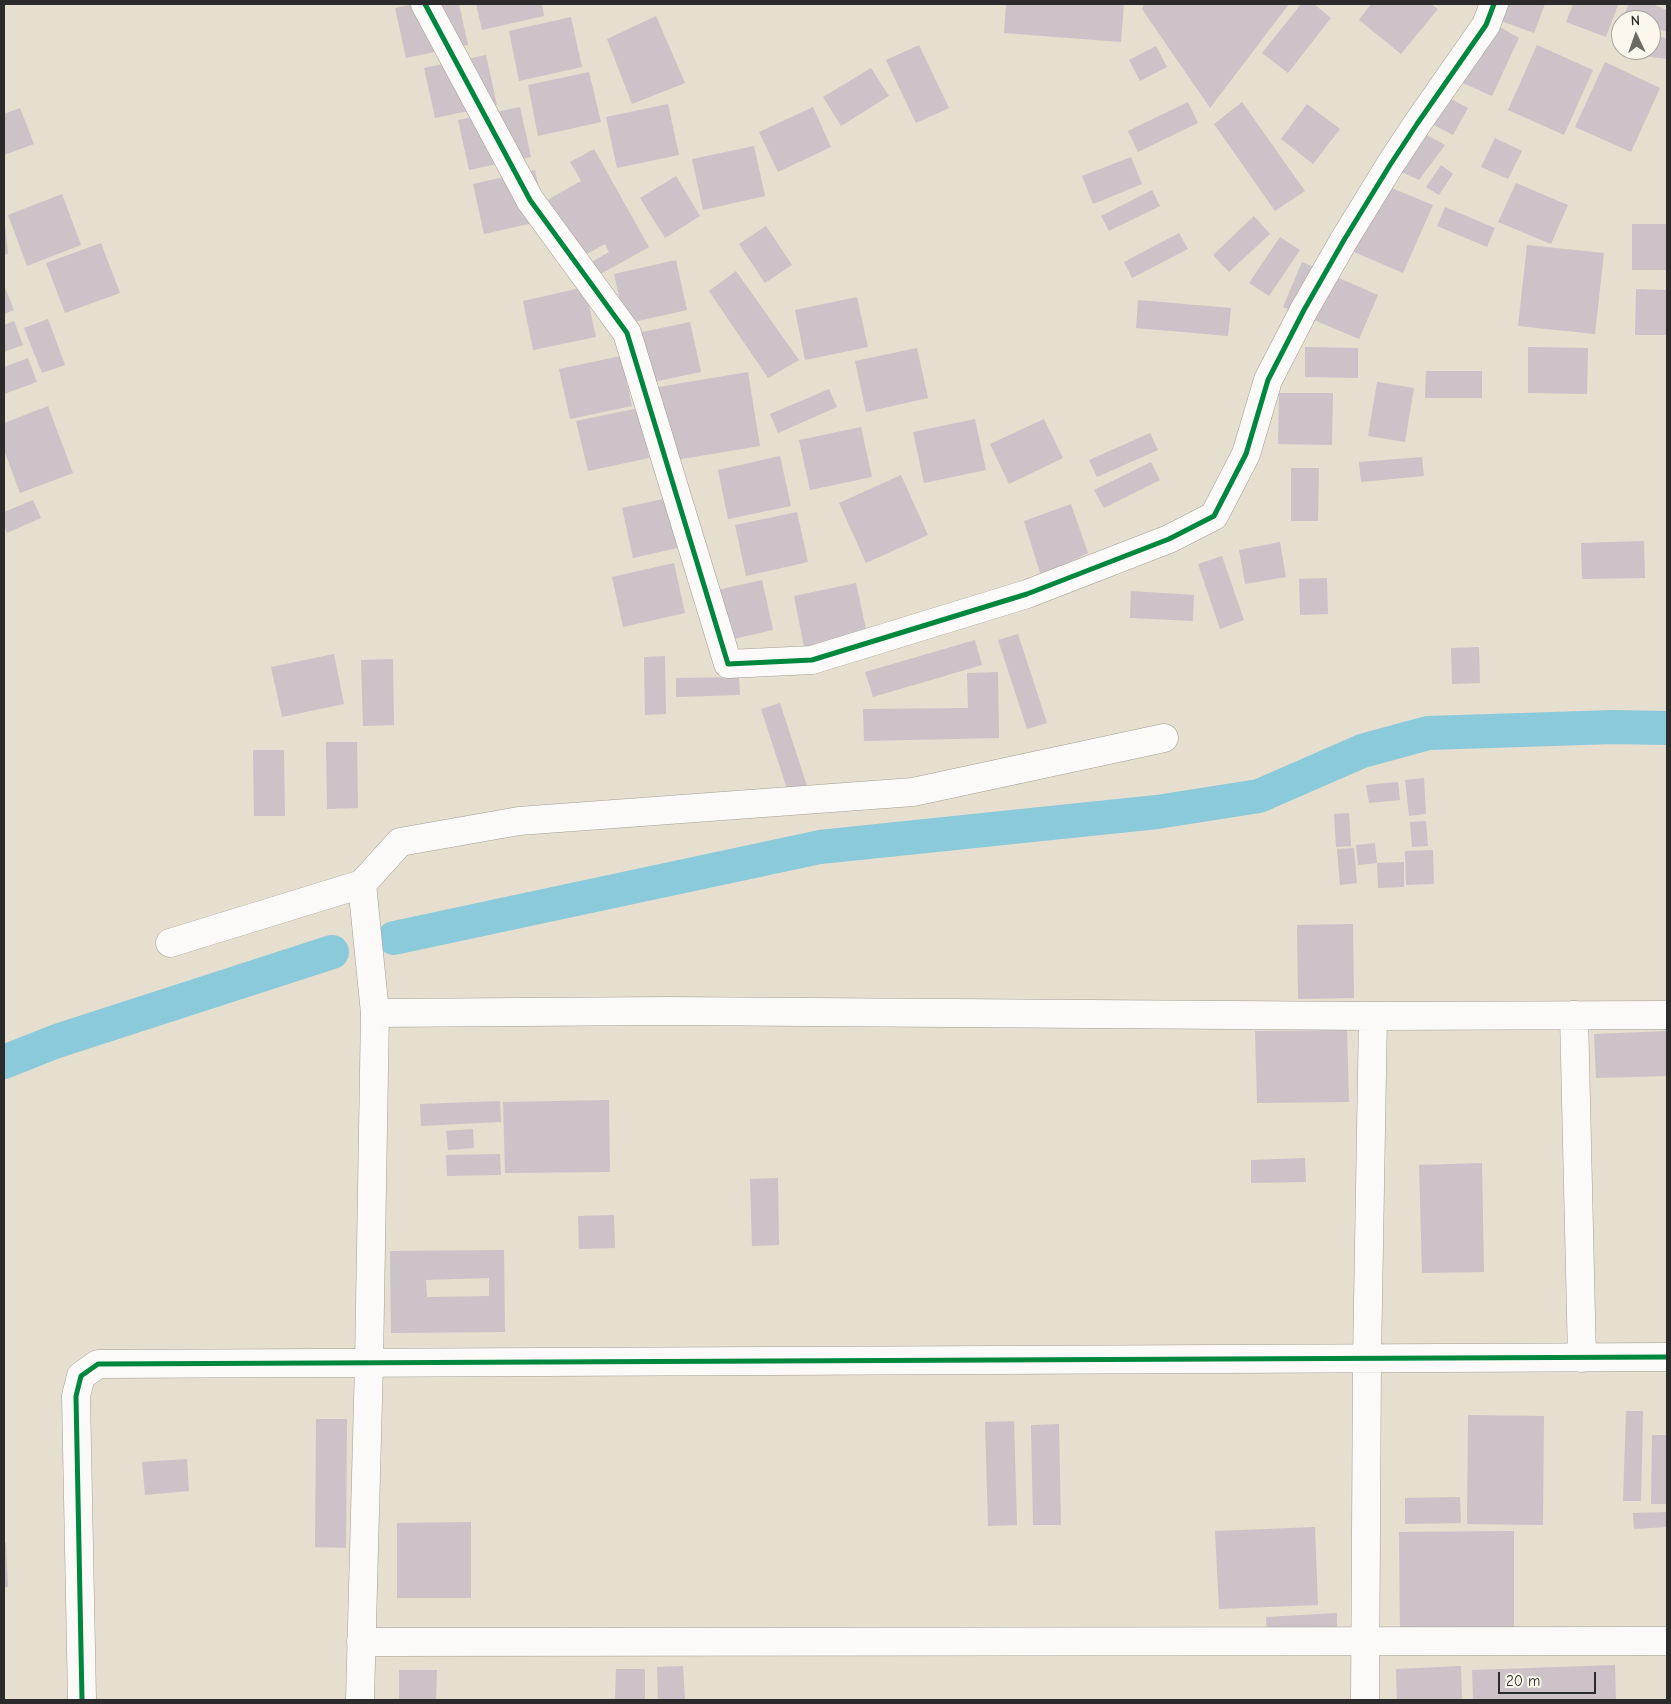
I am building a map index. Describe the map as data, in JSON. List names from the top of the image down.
{
  "scale_bar": "20 m",
  "north": "top"
}
